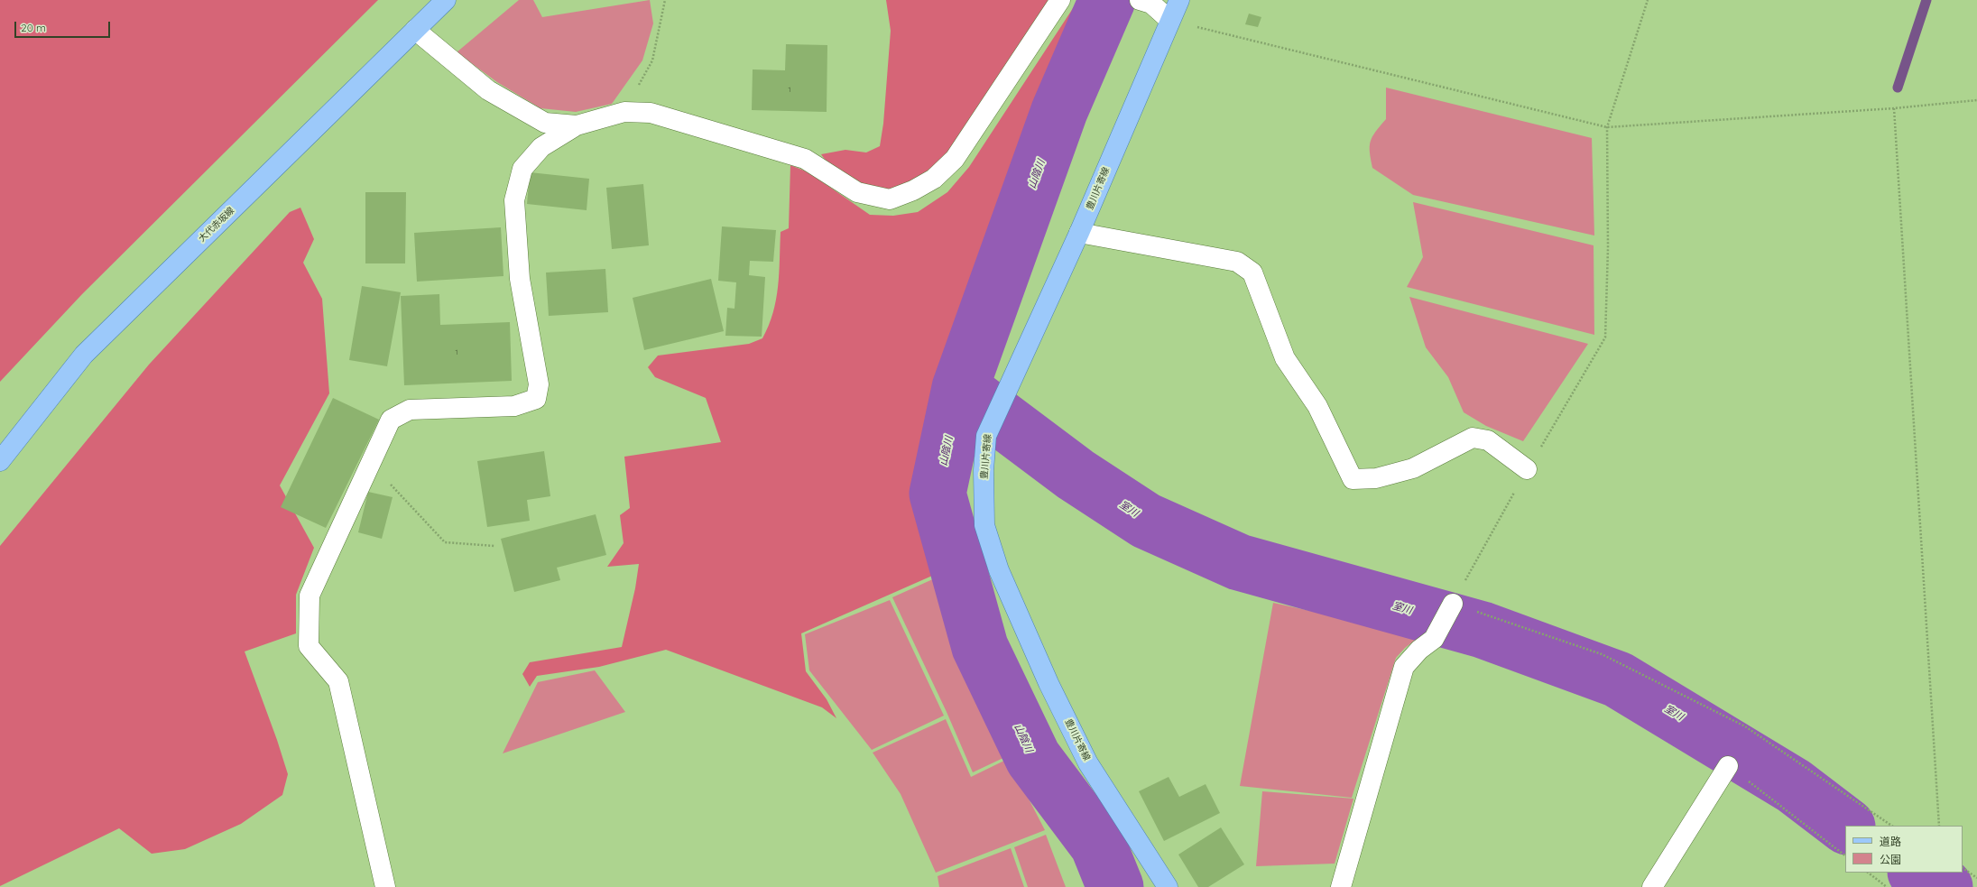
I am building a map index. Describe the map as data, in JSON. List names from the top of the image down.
{
  "streets": {
    "main road": ["豊川片寄線", "大代赤坂線"]
  },
  "water": ["山陰川", "室川"],
  "house_numbers": ["1", "1"],
  "legend": ["道路", "公園"],
  "scale_bar": "20 m"
}
